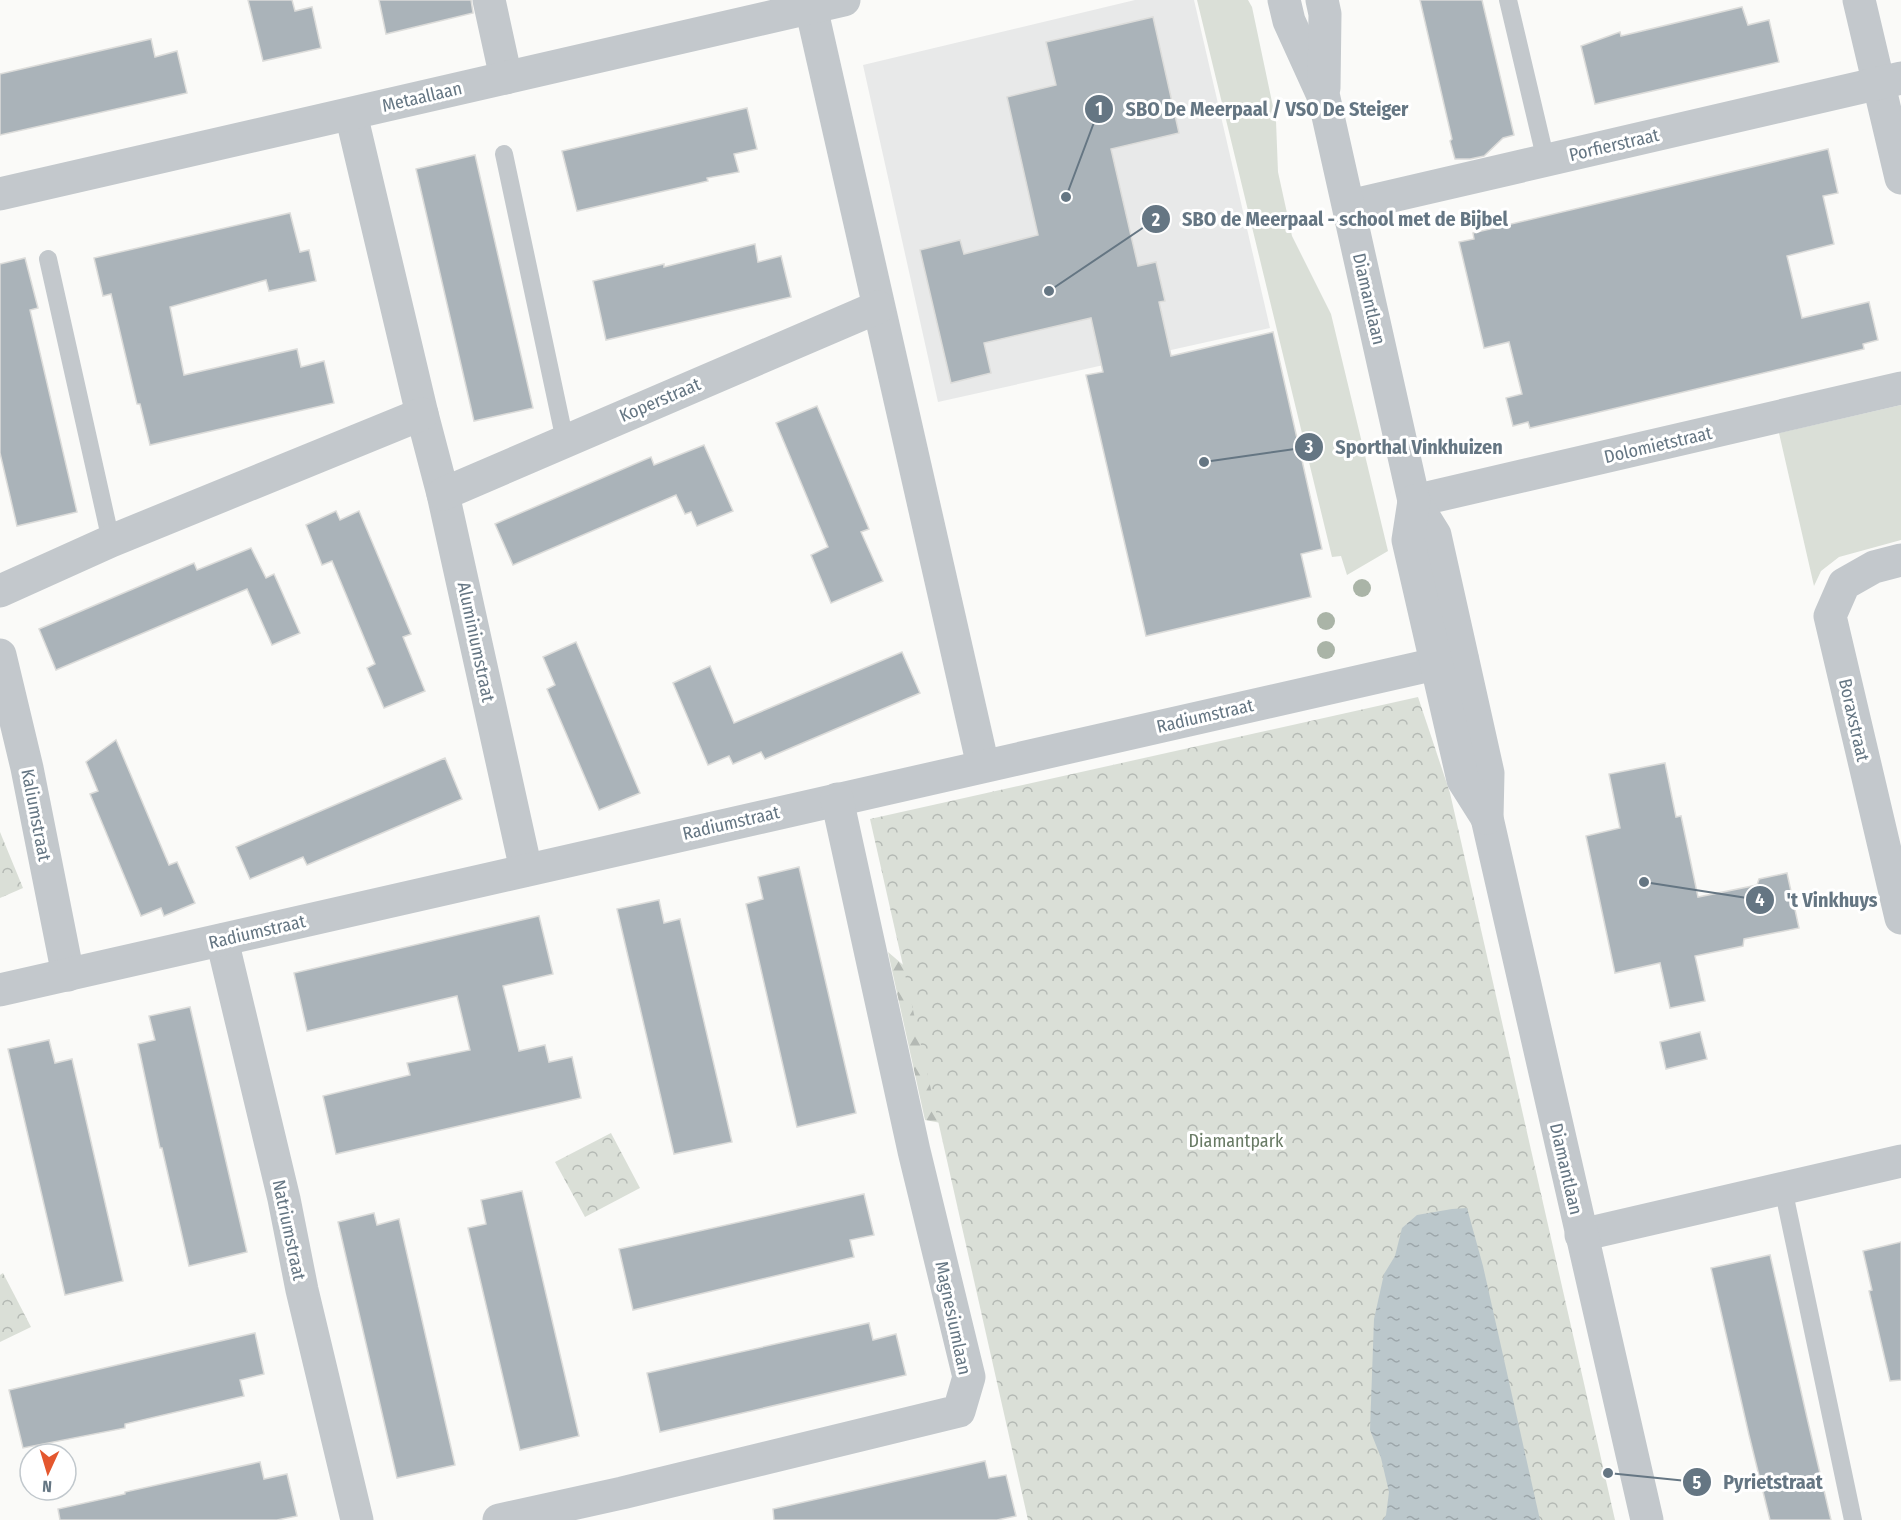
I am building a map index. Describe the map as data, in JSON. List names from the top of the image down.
{
  "streets": {
    "street": [
      "Metaallaan",
      "Porfierstraat",
      "Diamantlaan",
      "Koperstraat",
      "Dolomietstraat",
      "Aluminiumstraat",
      "Radiumstraat",
      "Boraxstraat",
      "Kaliumstraat",
      "Natriumstraat",
      "Magnesiumlaan"
    ]
  },
  "crossings": [
    ["Metaallaan", "Aluminiumstraat"],
    ["Porfierstraat", "Diamantlaan"],
    ["Diamantlaan", "Dolomietstraat"],
    ["Diamantlaan", "Radiumstraat"],
    ["Koperstraat", "Aluminiumstraat"],
    ["Aluminiumstraat", "Radiumstraat"],
    ["Radiumstraat", "Kaliumstraat"],
    ["Radiumstraat", "Natriumstraat"],
    ["Radiumstraat", "Magnesiumlaan"]
  ],
  "parks": ["Diamantpark"],
  "places": [
    "SBO De Meerpaal / VSO De Steiger",
    "SBO de Meerpaal - school met de Bijbel",
    "Sporthal Vinkhuizen",
    "'t Vinkhuys",
    "Pyrietstraat"
  ],
  "north": "bottom"
}
